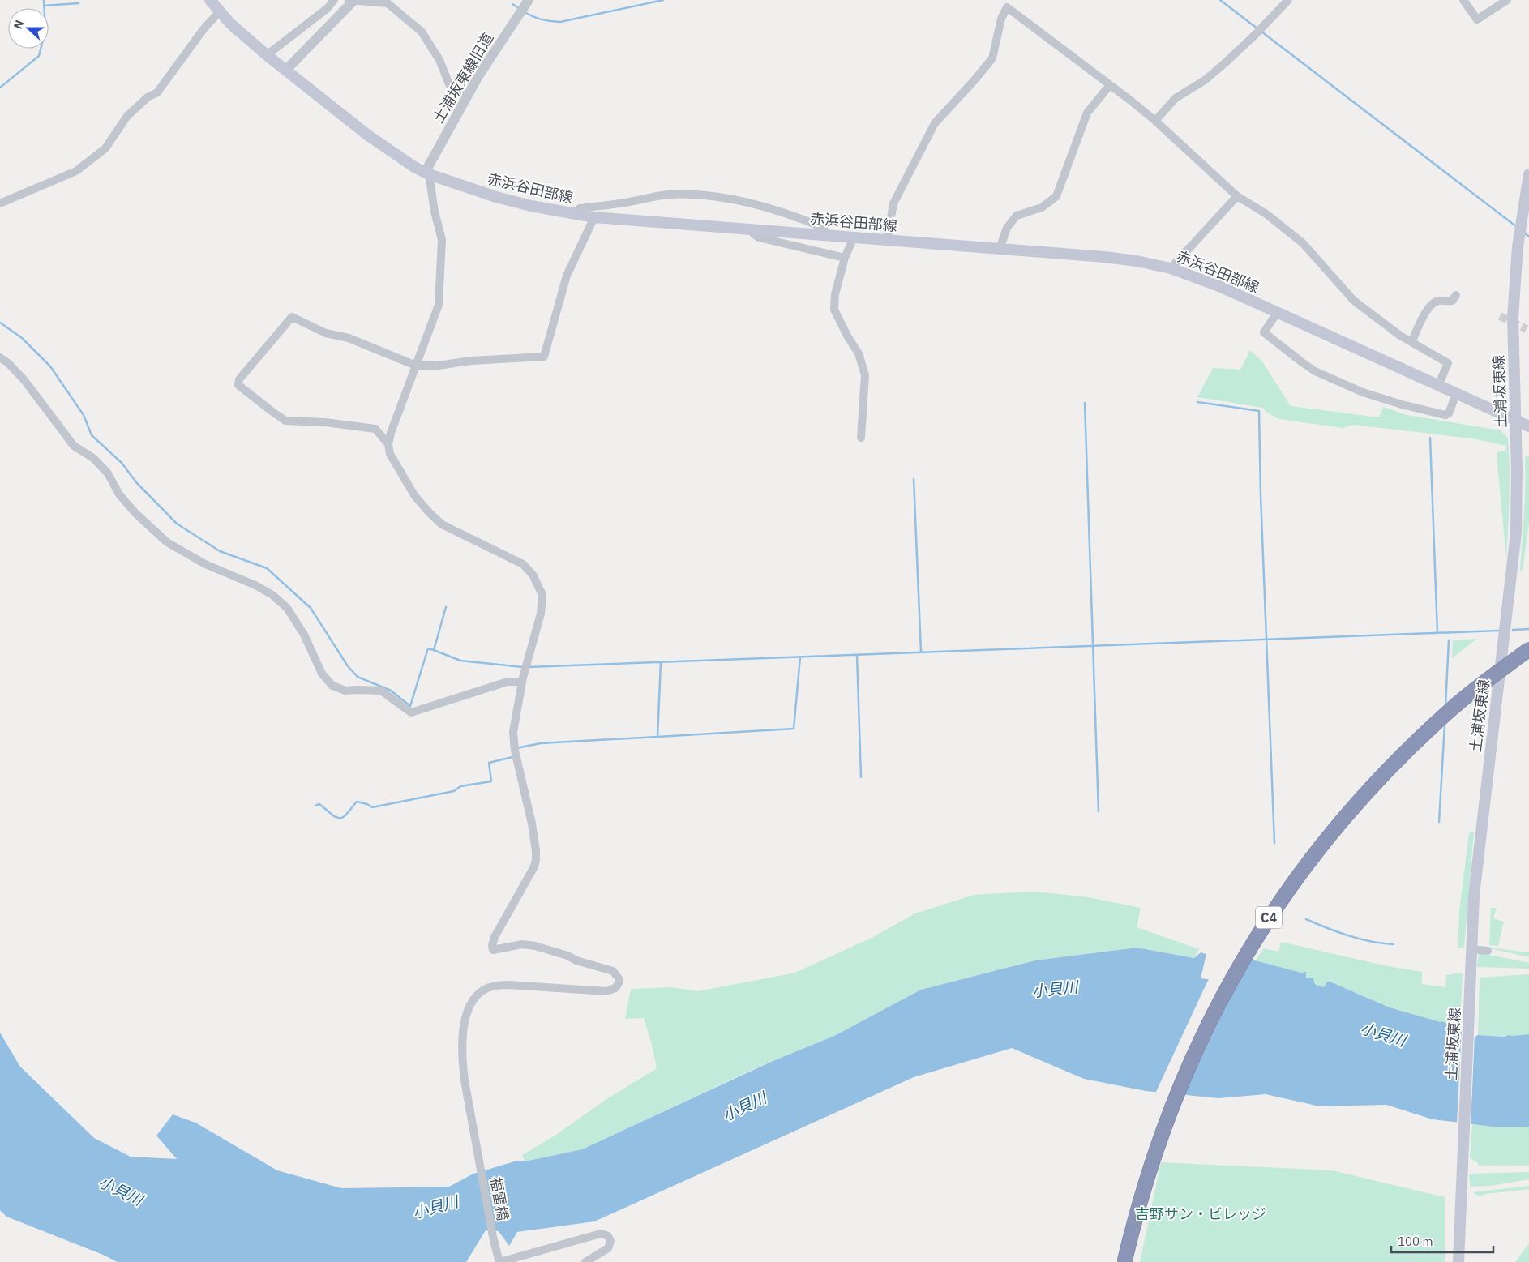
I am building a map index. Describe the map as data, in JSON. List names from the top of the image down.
{
  "streets": {
    "highway": ["C4"],
    "main road": ["赤浜谷田部線", "土浦坂東線"],
    "street": ["土浦坂東線旧道", "福雷橋"]
  },
  "crossings": [
    ["土浦坂東線旧道", "赤浜谷田部線"],
    ["赤浜谷田部線", "土浦坂東線"]
  ],
  "water": ["小貝川"],
  "parks": ["吉野サン・ビレッジ"],
  "scale_bar": "100 m",
  "north": "left"
}
